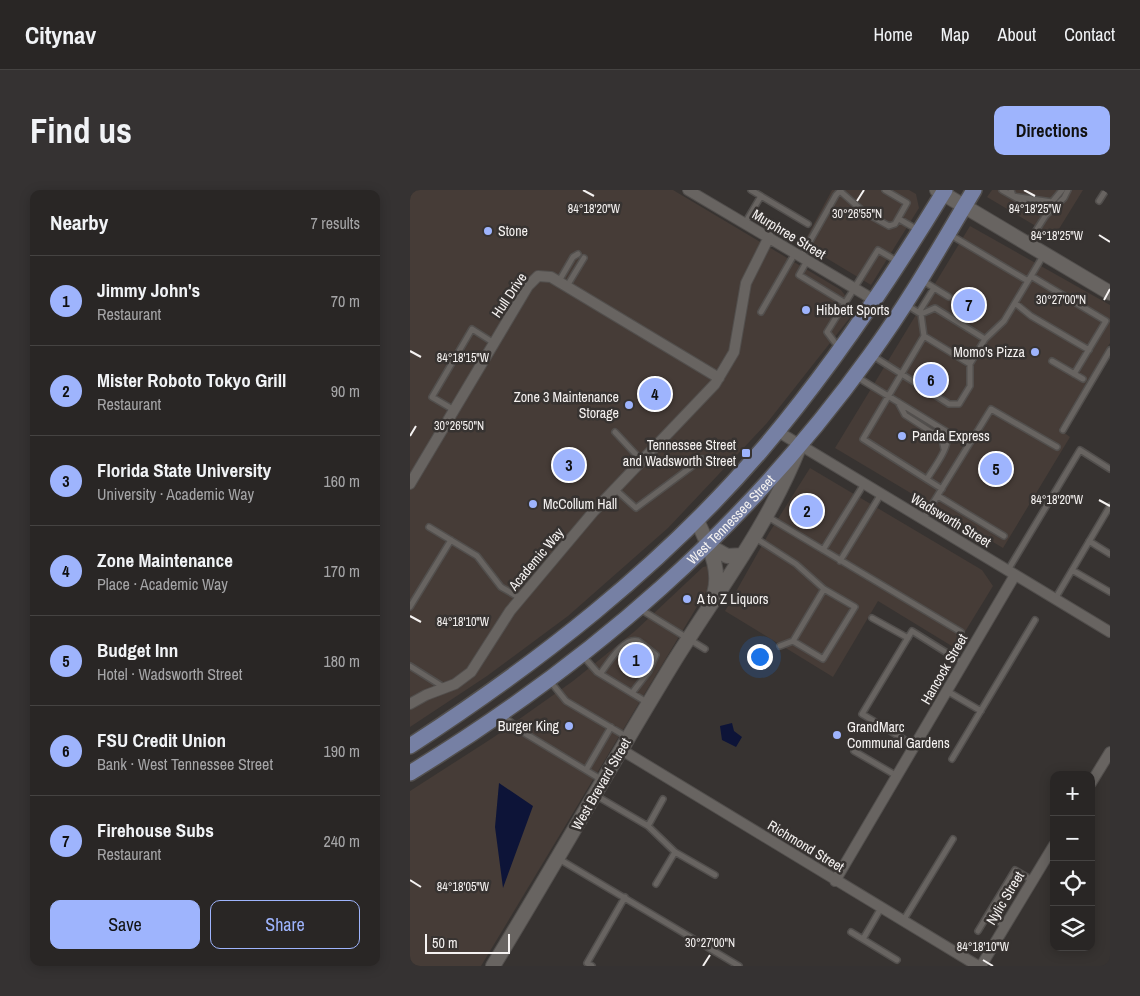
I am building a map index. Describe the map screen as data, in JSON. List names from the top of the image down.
{
  "streets": {
    "main road": ["West Tennessee Street"],
    "street": [
      "Murphree Street",
      "Hull Drive",
      "Wadsworth Street",
      "Academic Way",
      "Hancock Street",
      "West Brevard Street",
      "Richmond Street",
      "Nylic Street"
    ]
  },
  "crossings": [
    ["Murphree Street", "West Tennessee Street"],
    ["Murphree Street", "Academic Way"],
    ["Hull Drive", "Academic Way"],
    ["West Tennessee Street", "Wadsworth Street"],
    ["West Tennessee Street", "West Brevard Street"],
    ["Wadsworth Street", "Hancock Street"],
    ["Wadsworth Street", "West Brevard Street"],
    ["Hancock Street", "Richmond Street"],
    ["West Brevard Street", "Richmond Street"],
    ["Richmond Street", "Nylic Street"]
  ],
  "places": {
    "other": [
      "Stone",
      "Hibbett Sports",
      "Momo's Pizza",
      "Zone 3 Maintenance Storage",
      "Panda Express",
      "McCollum Hall",
      "A to Z Liquors",
      "Burger King",
      "GrandMarc Communal Gardens"
    ],
    "transit": ["Tennessee Street and Wadsworth Street"]
  },
  "scale_bar": "50 m",
  "page": {
    "header": "Citynav",
    "nav": [
      "Home",
      "Map",
      "About",
      "Contact"
    ],
    "buttons": [
      "Directions",
      ["Save", "Share"]
    ],
    "title": "Find us",
    "heading": ["Nearby", "7 results"],
    "list": [
      {
        "mark": "1",
        "name": "Jimmy John's",
        "note": "Restaurant",
        "value": "70 m"
      },
      {
        "mark": "2",
        "name": "Mister Roboto Tokyo Grill",
        "note": "Restaurant",
        "value": "90 m"
      },
      {
        "mark": "3",
        "name": "Florida State University",
        "note": "University · Academic Way",
        "value": "160 m"
      },
      {
        "mark": "4",
        "name": "Zone Maintenance",
        "note": "Place · Academic Way",
        "value": "170 m"
      },
      {
        "mark": "5",
        "name": "Budget Inn",
        "note": "Hotel · Wadsworth Street",
        "value": "180 m"
      },
      {
        "mark": "6",
        "name": "FSU Credit Union",
        "note": "Bank · West Tennessee Street",
        "value": "190 m"
      },
      {
        "mark": "7",
        "name": "Firehouse Subs",
        "note": "Restaurant",
        "value": "240 m"
      }
    ],
    "pins": [
      "7",
      "6",
      "4",
      "3",
      "5",
      "2",
      "1"
    ],
    "map_buttons": ["+", "−"],
    "scale": "50 m"
  },
  "coordinates": [
    "84°18'25\"W",
    "84°18'20\"W",
    "30°26'55\"N",
    "30°27'00\"N",
    "84°18'15\"W",
    "30°26'50\"N",
    "84°18'10\"W",
    "84°18'05\"W"
  ]
}
